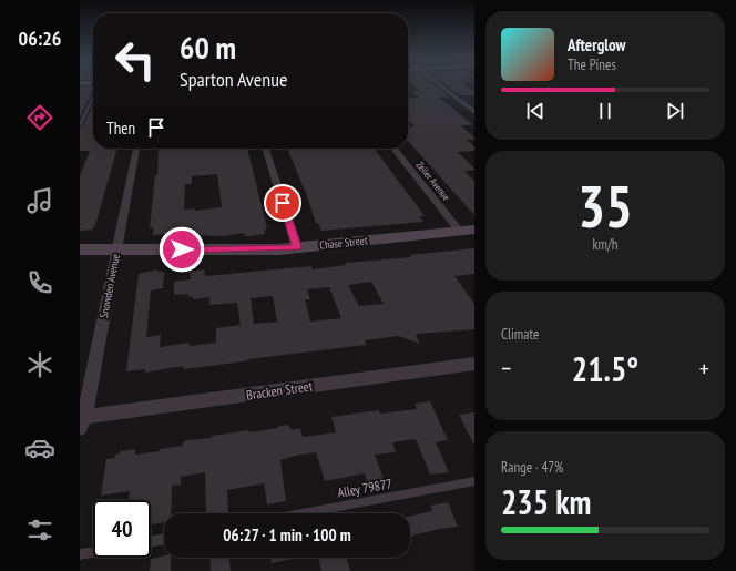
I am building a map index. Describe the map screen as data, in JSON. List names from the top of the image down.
{
  "streets": {
    "street": [
      "Zeiler Avenue",
      "Chase Street",
      "Snowden Avenue",
      "Bracken Street"
    ],
    "lane": ["Alley 79877"]
  },
  "crossings": [
    ["Zeiler Avenue", "Chase Street"],
    ["Chase Street", "Snowden Avenue"],
    ["Snowden Avenue", "Bracken Street"]
  ],
  "page": {
    "tabs": "06:26",
    "turn": ["60 m", "Sparton Avenue"],
    "song": ["Afterglow", "The Pines"],
    "then": "Then",
    "tile": [
      ["35", "km/h"],
      "Climate",
      ["Range · 47%", "235 km"]
    ],
    "heat": ["−", "21.5°", "+"],
    "limit": "40",
    "trip": "06:27 · 1 min · 100 m"
  }
}
